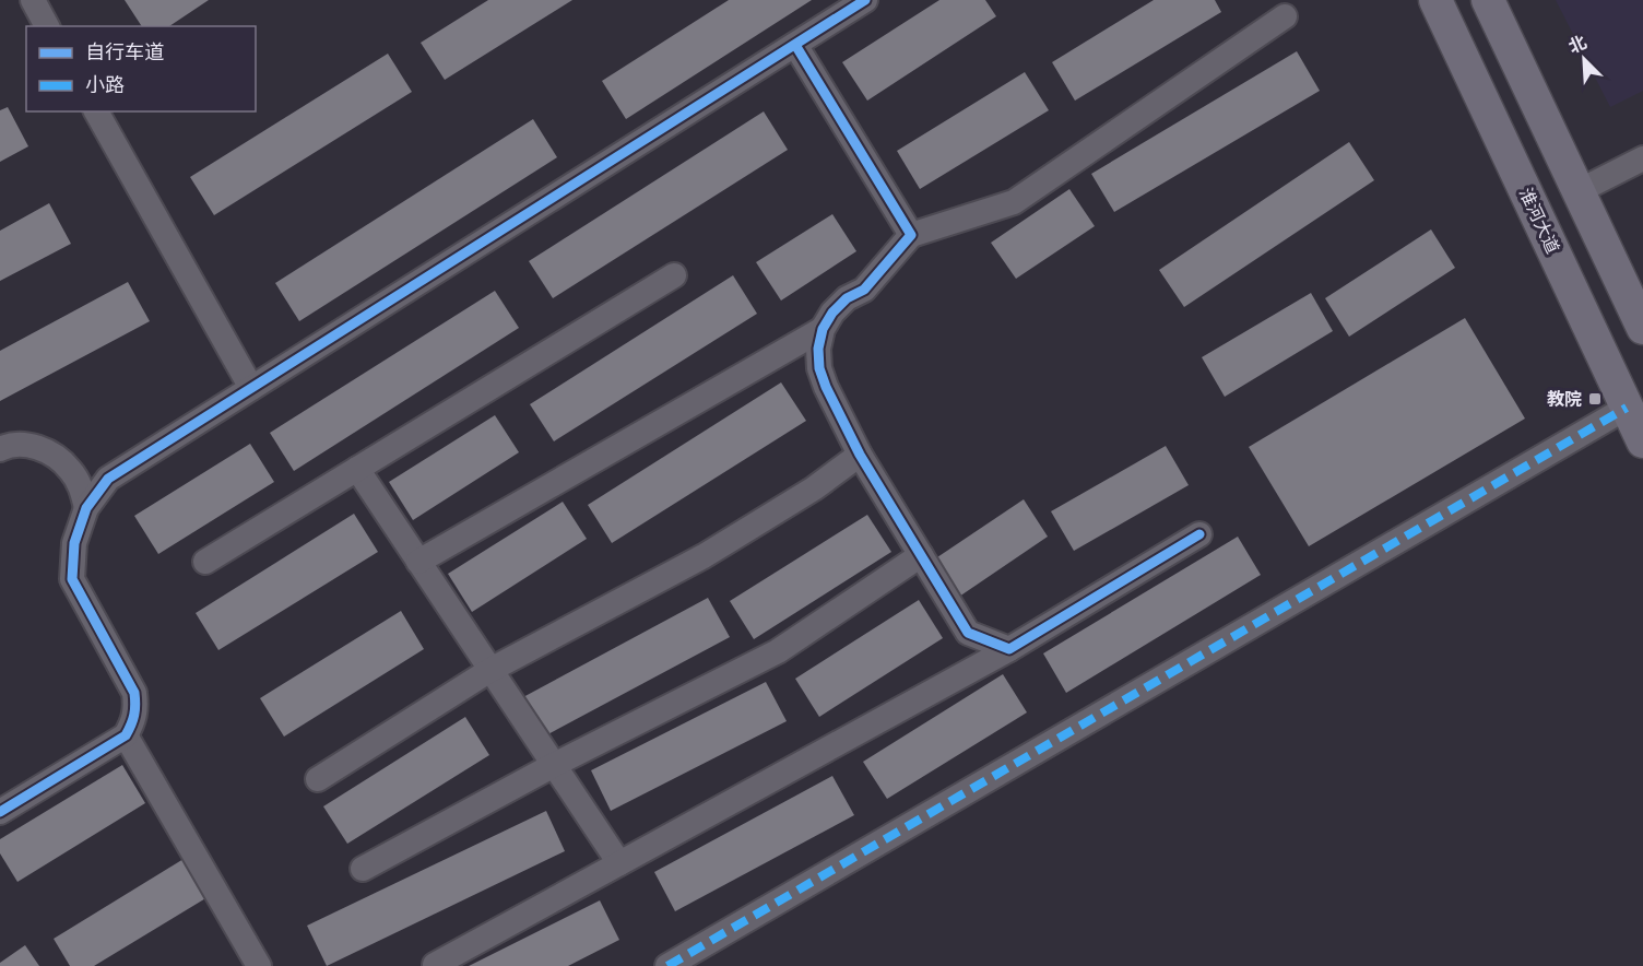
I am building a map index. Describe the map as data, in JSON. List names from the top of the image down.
{
  "streets": {
    "main road": ["淮河大道"]
  },
  "places": {
    "transit": ["教院"]
  },
  "legend": ["自行车道", "小路"],
  "north": "top left"
}
